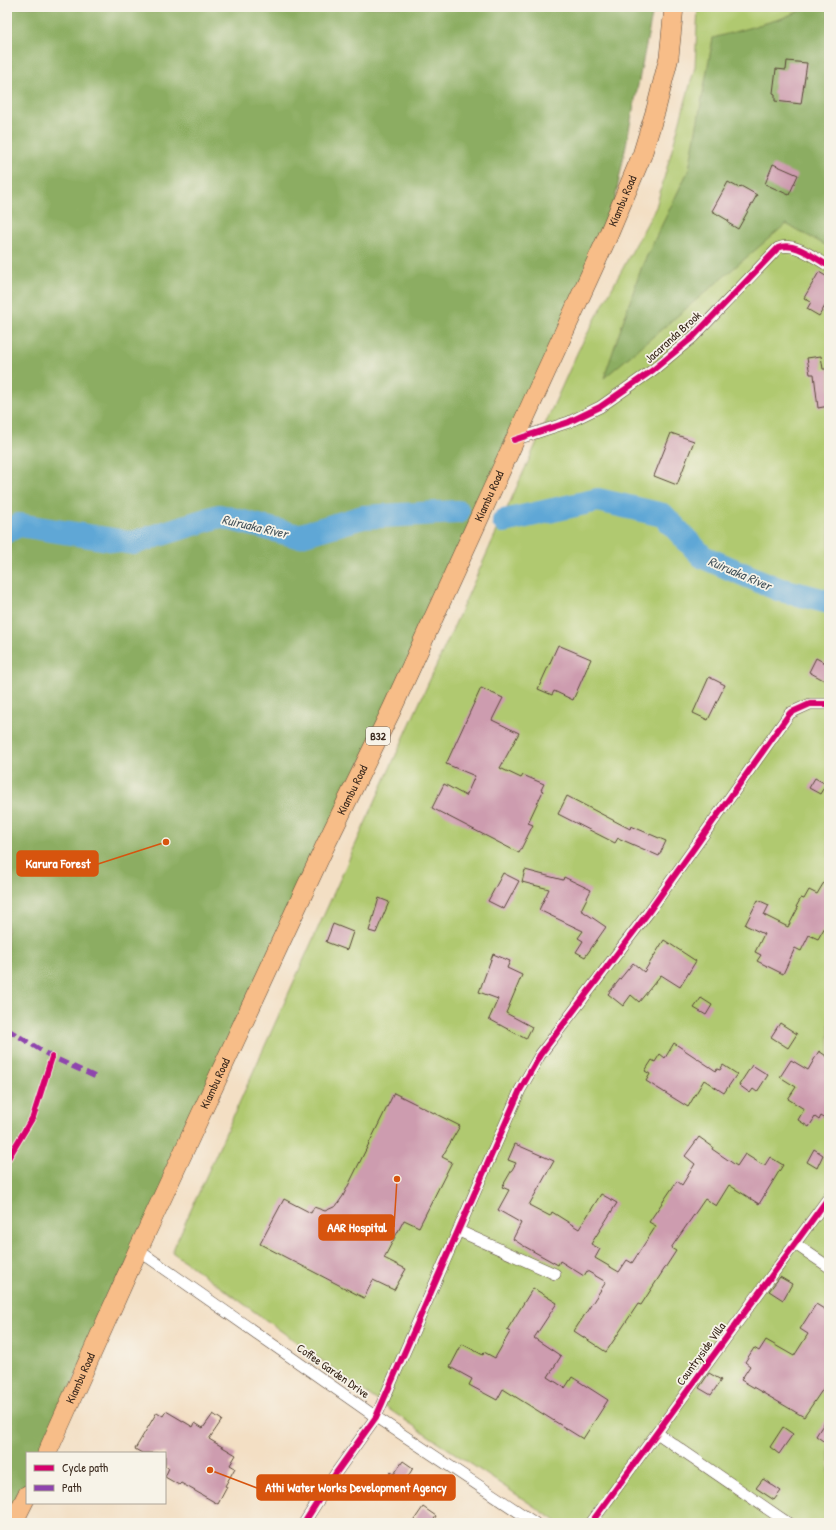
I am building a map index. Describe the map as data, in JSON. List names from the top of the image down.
{
  "streets": {
    "highway": ["Kiambu Road", "B32"],
    "street": ["Jacaranda Brook", "Countryside Villa", "Coffee Garden Drive"]
  },
  "crossings": [
    ["Kiambu Road", "Jacaranda Brook"],
    ["Kiambu Road", "Coffee Garden Drive"]
  ],
  "water": ["Ruiruaka River"],
  "places": ["Karura Forest", "AAR Hospital", "Athi Water Works Development Agency"],
  "legend": ["Cycle path", "Path"]
}
